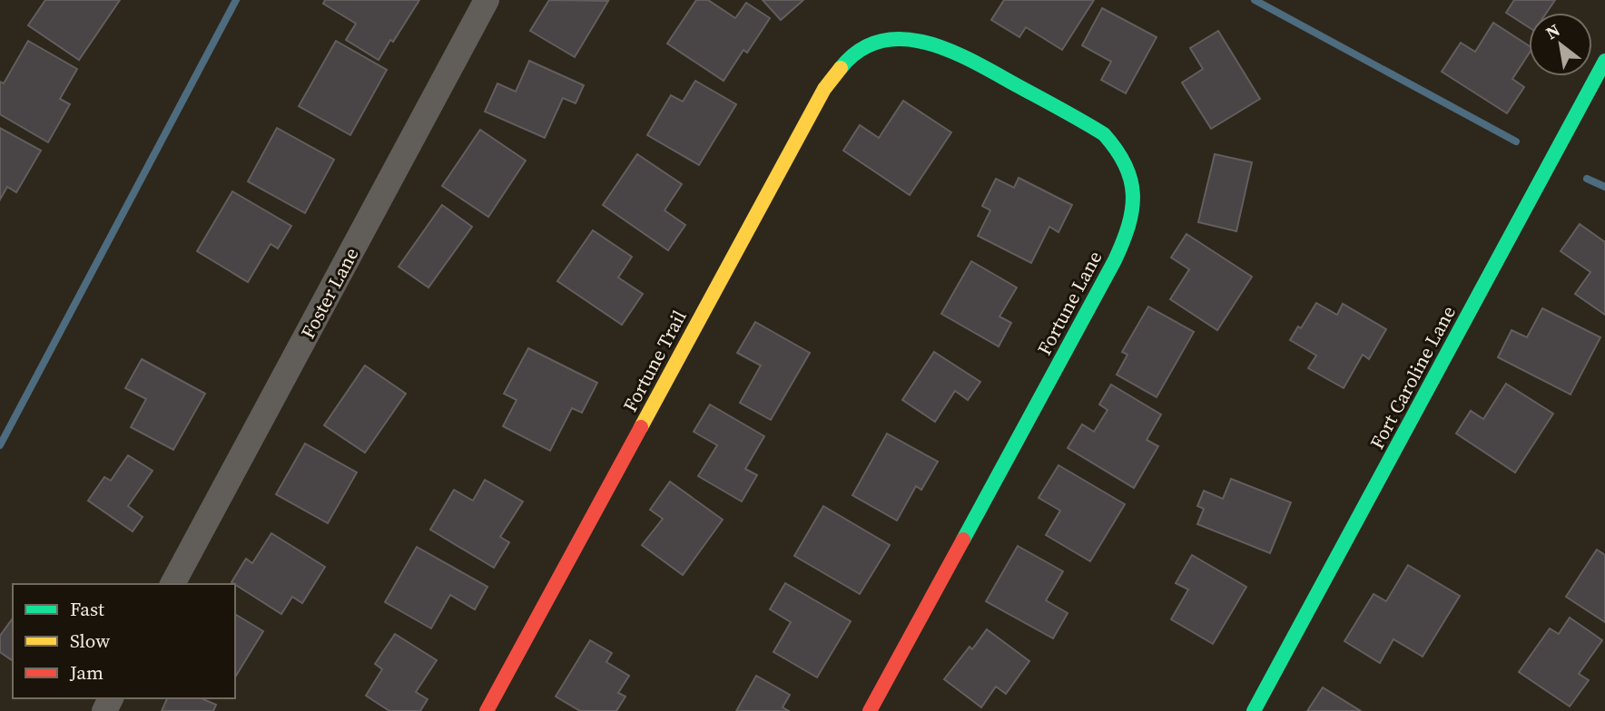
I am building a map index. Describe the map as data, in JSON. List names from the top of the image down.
{
  "streets": {
    "street": [
      "Foster Lane",
      "Fortune Lane",
      "Fortune Trail",
      "Fort Caroline Lane"
    ]
  },
  "crossings": [
    ["Fortune Lane", "Fortune Trail"]
  ],
  "legend": ["Fast", "Slow", "Jam"],
  "north": "top left"
}
